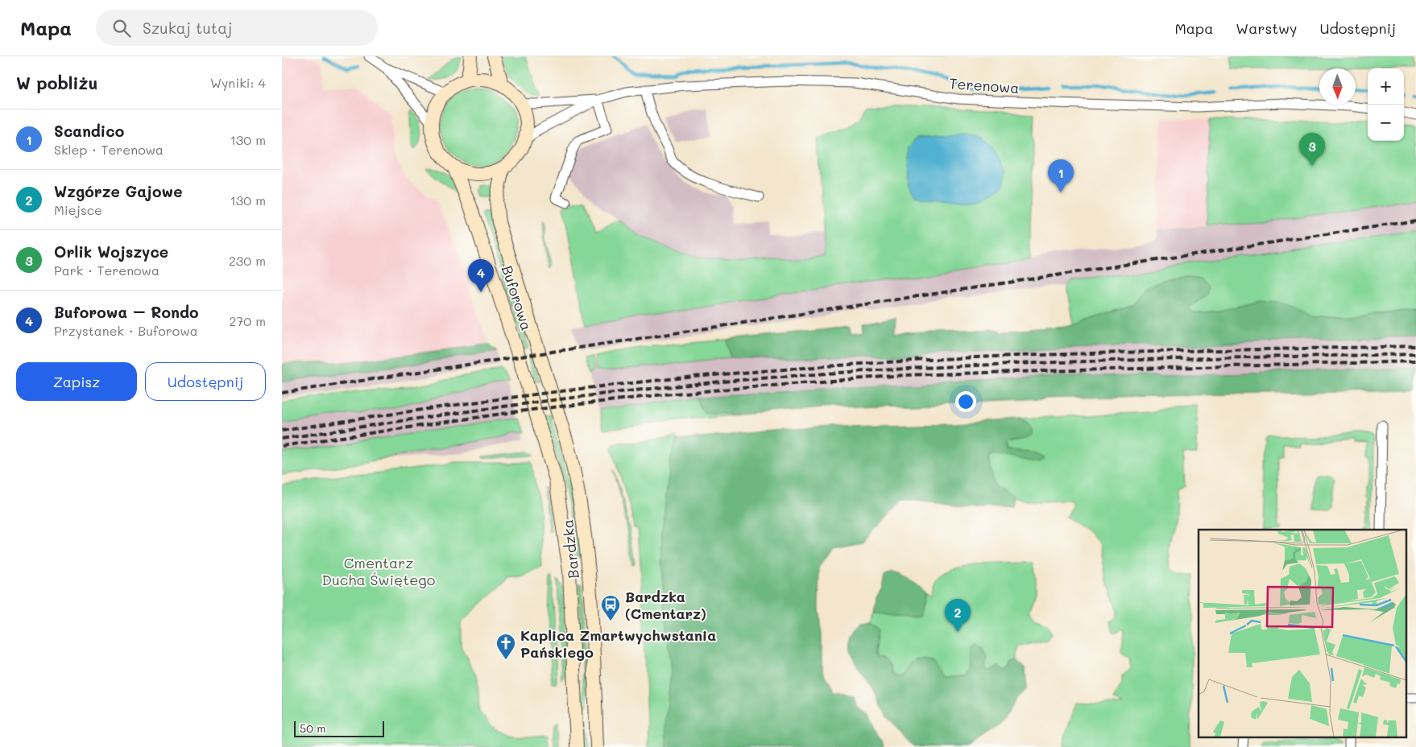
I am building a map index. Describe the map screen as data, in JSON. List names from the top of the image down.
{
  "streets": {
    "main road": ["Buforowa", "Bardzka"],
    "street": ["Terenowa"]
  },
  "crossings": [
    ["Terenowa", "Buforowa"],
    ["Buforowa", "Bardzka"]
  ],
  "parks": ["Cmentarz Ducha Świętego"],
  "places": {
    "bus stop": ["Bardzka (Cmentarz)"],
    "church": ["Kaplica Zmartwychwstania Pańskiego"]
  },
  "scale_bar": "50 m",
  "north": "bottom",
  "page": {
    "header": "Mapa",
    "search": "Szukaj tutaj",
    "nav": ["Mapa", "Warstwy", "Udostępnij"],
    "heading": ["W pobliżu", "Wyniki: 4"],
    "map_buttons": ["+", "−"],
    "list": [
      {
        "mark": "1",
        "name": "Scandico",
        "note": "Sklep · Terenowa",
        "value": "130 m"
      },
      {
        "mark": "2",
        "name": "Wzgórze Gajowe",
        "note": "Miejsce",
        "value": "130 m"
      },
      {
        "mark": "3",
        "name": "Orlik Wojszyce",
        "note": "Park · Terenowa",
        "value": "230 m"
      },
      {
        "mark": "4",
        "name": "Buforowa – Rondo",
        "note": "Przystanek · Buforowa",
        "value": "270 m"
      }
    ],
    "pins": [
      "3",
      "1",
      "4",
      "2"
    ],
    "buttons": ["Zapisz", "Udostępnij"],
    "scale": "50 m"
  }
}
